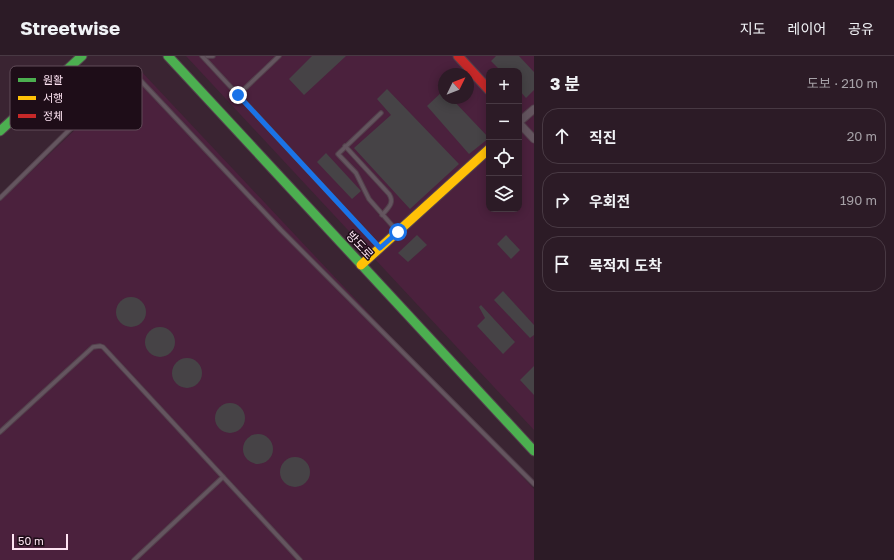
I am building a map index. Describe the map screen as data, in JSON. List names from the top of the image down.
{
  "streets": {
    "street": ["방도로"]
  },
  "legend": ["원활", "서행", "정체"],
  "scale_bar": "50 m",
  "north": "top right",
  "page": {
    "header": "Streetwise",
    "nav": ["지도", "레이어", "공유"],
    "heading": ["3 분", "도보 · 210 m"],
    "map_buttons": ["+", "−"],
    "list": [
      ["직진", "20 m"],
      ["우회전", "190 m"],
      "목적지 도착"
    ],
    "scale": "50 m"
  }
}
